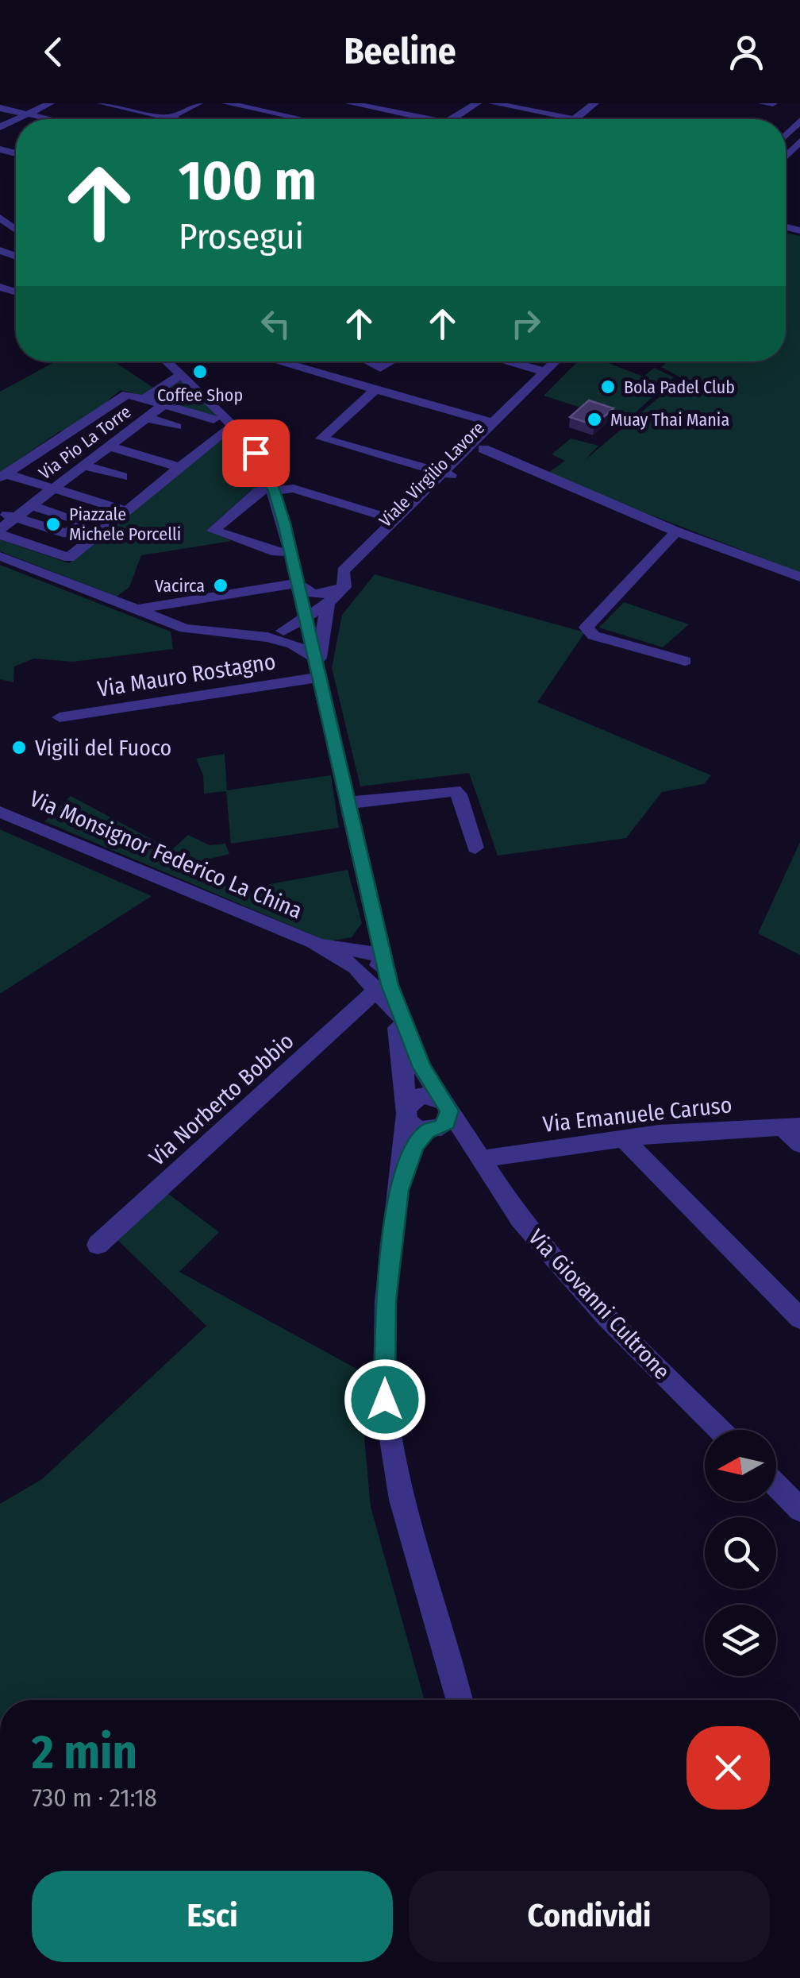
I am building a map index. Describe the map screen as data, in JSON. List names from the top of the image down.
{
  "streets": {
    "street": [
      "Via Pio La Torre",
      "Viale Virgilio Lavore",
      "Via Mauro Rostagno",
      "Via Monsignor Federico La China",
      "Via Norberto Bobbio",
      "Via Emanuele Caruso",
      "Via Giovanni Cultrone"
    ]
  },
  "crossings": [
    ["Via Norberto Bobbio", "Via Giovanni Cultrone"],
    ["Via Emanuele Caruso", "Via Giovanni Cultrone"]
  ],
  "places": [
    "Coffee Shop",
    "Bola Padel Club",
    "Muay Thai Mania",
    "Piazzale Michele Porcelli",
    "Vacirca",
    "Vigili del Fuoco"
  ],
  "north": "left",
  "page": {
    "header": "Beeline",
    "turn": ["100 m", "Prosegui"],
    "heading": ["2 min", "730 m · 21:18"],
    "buttons": ["Esci", "Condividi"]
  }
}
